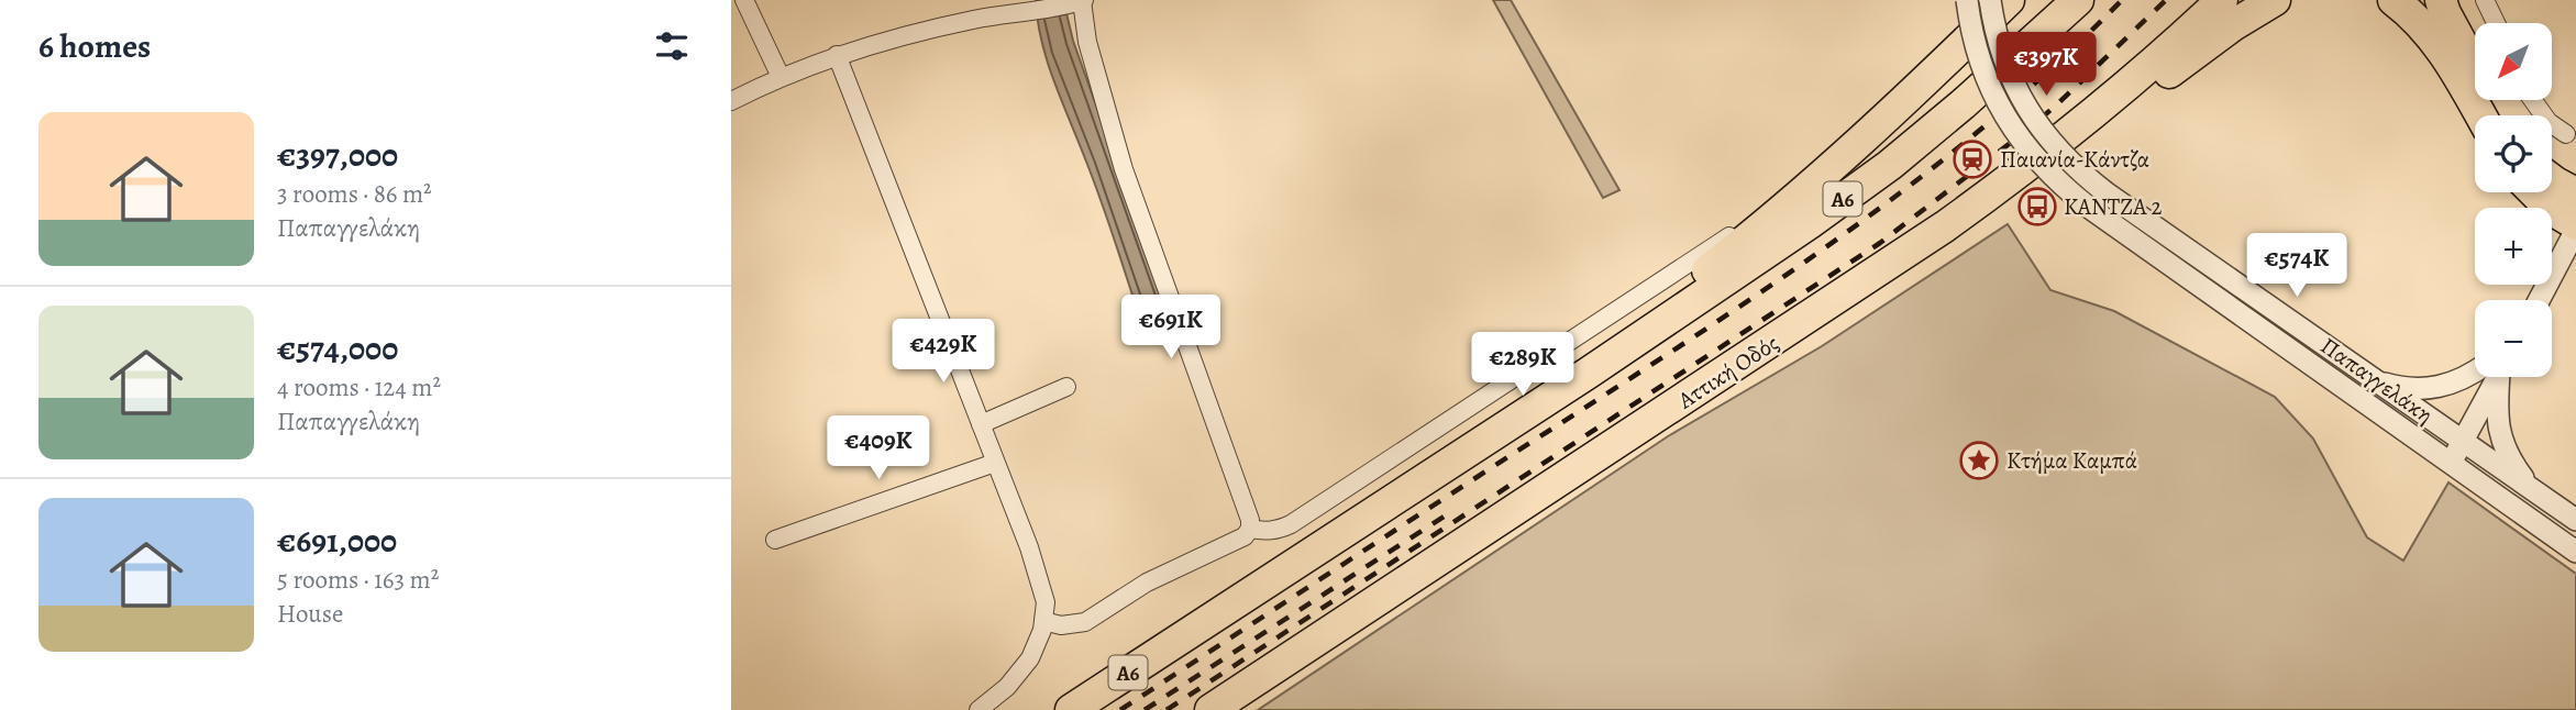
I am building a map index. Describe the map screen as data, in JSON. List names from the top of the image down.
{
  "streets": {
    "highway": ["Α6", "Αττική Οδός"],
    "street": ["Παπαγγελάκη"]
  },
  "places": {
    "station": ["Παιανία-Κάντζα"],
    "bus stop": ["ΚΑΝΤΖΑ 2"],
    "place": ["Kτήμα Καμπά"]
  },
  "north": "bottom left",
  "page": {
    "heading": "6 homes",
    "map_buttons": ["+", "−"],
    "price": [
      "€397K",
      "€574K",
      "€691K",
      "€429K",
      "€289K",
      "€409K"
    ],
    "list": [
      {
        "name": "€397,000",
        "note": "3 rooms · 86 m² · Παπαγγελάκη"
      },
      {
        "name": "€574,000",
        "note": "4 rooms · 124 m² · Παπαγγελάκη"
      },
      {
        "name": "€691,000",
        "note": "5 rooms · 163 m² · House"
      }
    ]
  }
}
